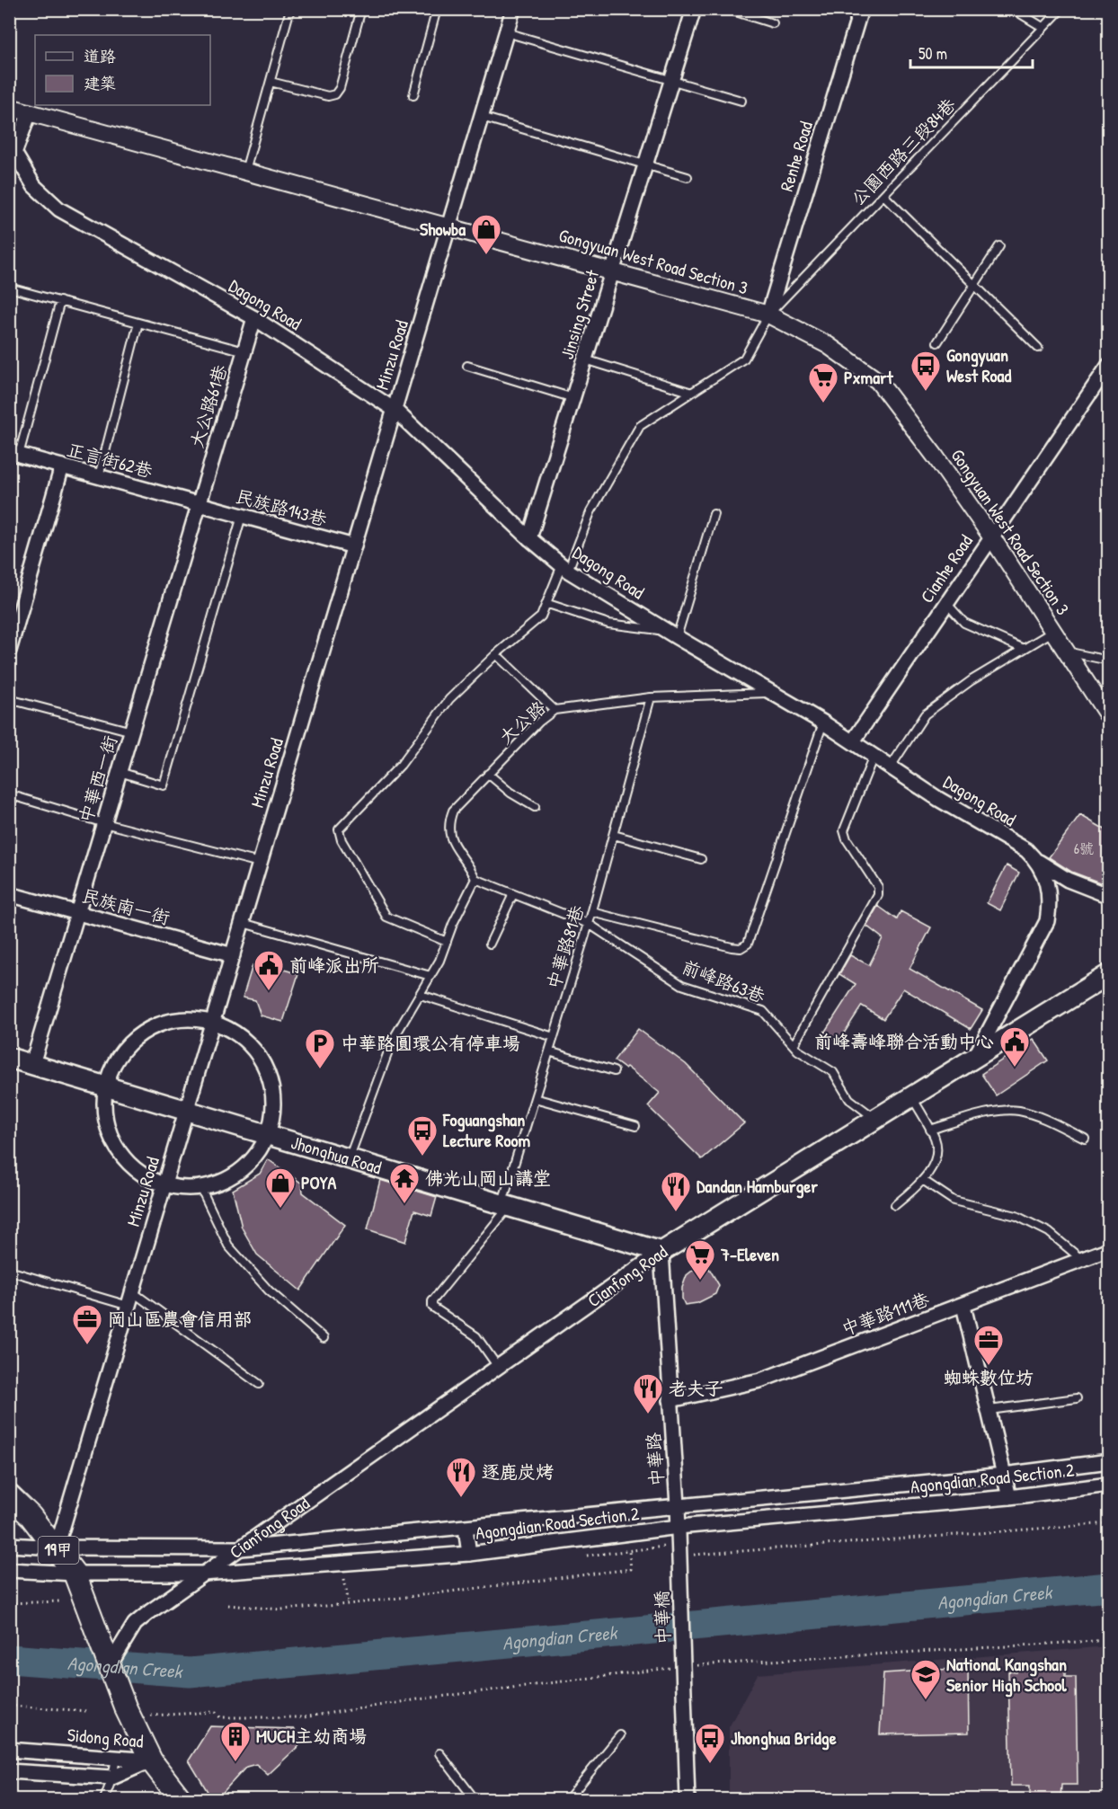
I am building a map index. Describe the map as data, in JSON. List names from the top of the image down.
{
  "streets": {
    "main road": ["Jhonghua Road", "Cianfong Road", "19甲"],
    "street": [
      "Renhe Road",
      "Gongyuan West Road Section 3",
      "Dagong Road",
      "Jinsing Street",
      "Minzu Road",
      "大公路61巷",
      "正言街62巷",
      "民族路143巷",
      "Cianhe Road",
      "中華西一街",
      "民族南一街",
      "中華路111巷",
      "中華路",
      "Agongdian Road Section 2",
      "中華橋",
      "Sidong Road"
    ],
    "lane": [
      "公園西路三段84巷",
      "大公路",
      "中華路81巷",
      "前峰路63巷"
    ]
  },
  "crossings": [
    ["公園西路三段84巷", "Renhe Road"],
    ["公園西路三段84巷", "Gongyuan West Road Section 3"],
    ["公園西路三段84巷", "Dagong Road"],
    ["Renhe Road", "Gongyuan West Road Section 3"],
    ["Gongyuan West Road Section 3", "Jinsing Street"],
    ["Gongyuan West Road Section 3", "Minzu Road"],
    ["Gongyuan West Road Section 3", "Cianhe Road"],
    ["Dagong Road", "Jinsing Street"],
    ["Dagong Road", "Minzu Road"],
    ["Dagong Road", "大公路61巷"],
    ["Dagong Road", "Cianhe Road"],
    ["Dagong Road", "大公路"],
    ["Dagong Road", "Cianfong Road"],
    ["Minzu Road", "民族路143巷"],
    ["Minzu Road", "民族南一街"],
    ["Minzu Road", "Jhonghua Road"],
    ["Minzu Road", "Agongdian Road Section 2"],
    ["Minzu Road", "19甲"],
    ["大公路61巷", "正言街62巷"],
    ["大公路61巷", "民族路143巷"],
    ["大公路61巷", "中華西一街"],
    ["正言街62巷", "民族路143巷"],
    ["正言街62巷", "中華西一街"],
    ["民族路143巷", "中華西一街"],
    ["大公路", "中華路81巷"],
    ["大公路", "前峰路63巷"],
    ["中華西一街", "民族南一街"],
    ["中華西一街", "Jhonghua Road"],
    ["中華路81巷", "前峰路63巷"],
    ["中華路81巷", "Jhonghua Road"],
    ["前峰路63巷", "Cianfong Road"],
    ["Jhonghua Road", "Cianfong Road"],
    ["Jhonghua Road", "中華路"],
    ["Cianfong Road", "中華路"],
    ["Cianfong Road", "Agongdian Road Section 2"],
    ["Cianfong Road", "19甲"],
    ["中華路111巷", "中華路"],
    ["中華路", "Agongdian Road Section 2"],
    ["中華路", "中華橋"],
    ["Agongdian Road Section 2", "19甲"],
    ["19甲", "Sidong Road"]
  ],
  "water": ["Agongdian Creek"],
  "places": {
    "shop": ["Showba", "POYA"],
    "bus stop": ["Gongyuan West Road", "Foguangshan Lecture Room", "Jhonghua Bridge"],
    "supermarket": ["Pxmart", "7-Eleven"],
    "public building": ["前峰派出所", "前峰壽峰聯合活動中心"],
    "parking": ["中華路圓環公有停車場"],
    "temple": ["佛光山岡山講堂"],
    "restaurant": ["Dandan Hamburger", "老夫子", "逐鹿炭烤"],
    "office": ["岡山區農會信用部", "蜘蛛數位坊"],
    "school or university": ["National Kangshan Senior High School"],
    "building": ["MUCH主幼商場"]
  },
  "house_numbers": ["6號"],
  "legend": ["道路", "建築"],
  "scale_bar": "50 m"
}
